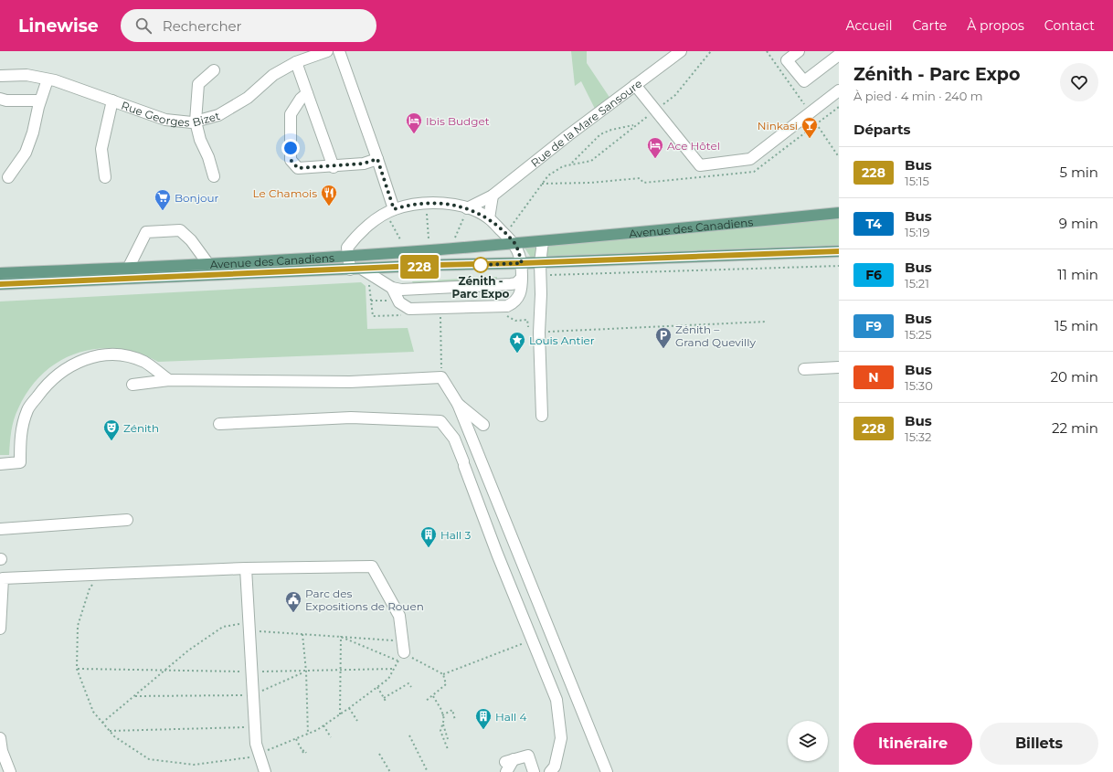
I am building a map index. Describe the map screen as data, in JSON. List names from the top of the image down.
{
  "streets": {
    "main road": ["Avenue des Canadiens"],
    "street": ["Rue Georges Bizet", "Rue de la Mare Sansoure"]
  },
  "places": {
    "hotel": ["Ibis Budget", "Ace Hôtel"],
    "bar": ["Ninkasi"],
    "restaurant": ["Le Chamois"],
    "supermarket": ["Bonjour"],
    "other": ["Zénith - Parc Expo"],
    "parking": ["Zénith – Grand Quevilly"],
    "place": ["Louis Antier"],
    "theatre": ["Zénith"],
    "building": ["Hall 3", "Hall 4"],
    "public building": ["Parc des Expositions de Rouen"]
  },
  "lines": ["bus line 228"],
  "page": {
    "header": "Linewise",
    "search": "Rechercher",
    "nav": [
      "Accueil",
      "Carte",
      "À propos",
      "Contact"
    ],
    "on_map": "228",
    "heading": [
      ["Zénith - Parc Expo", "À pied · 4 min · 240 m"],
      "Départs"
    ],
    "list": [
      {
        "mark": "228",
        "name": "Bus",
        "note": "15:15",
        "value": "5 min"
      },
      {
        "mark": "T4",
        "name": "Bus",
        "note": "15:19",
        "value": "9 min"
      },
      {
        "mark": "F6",
        "name": "Bus",
        "note": "15:21",
        "value": "11 min"
      },
      {
        "mark": "F9",
        "name": "Bus",
        "note": "15:25",
        "value": "15 min"
      },
      {
        "mark": "N",
        "name": "Bus",
        "note": "15:30",
        "value": "20 min"
      },
      {
        "mark": "228",
        "name": "Bus",
        "note": "15:32",
        "value": "22 min"
      }
    ],
    "buttons": ["Itinéraire", "Billets"]
  }
}
